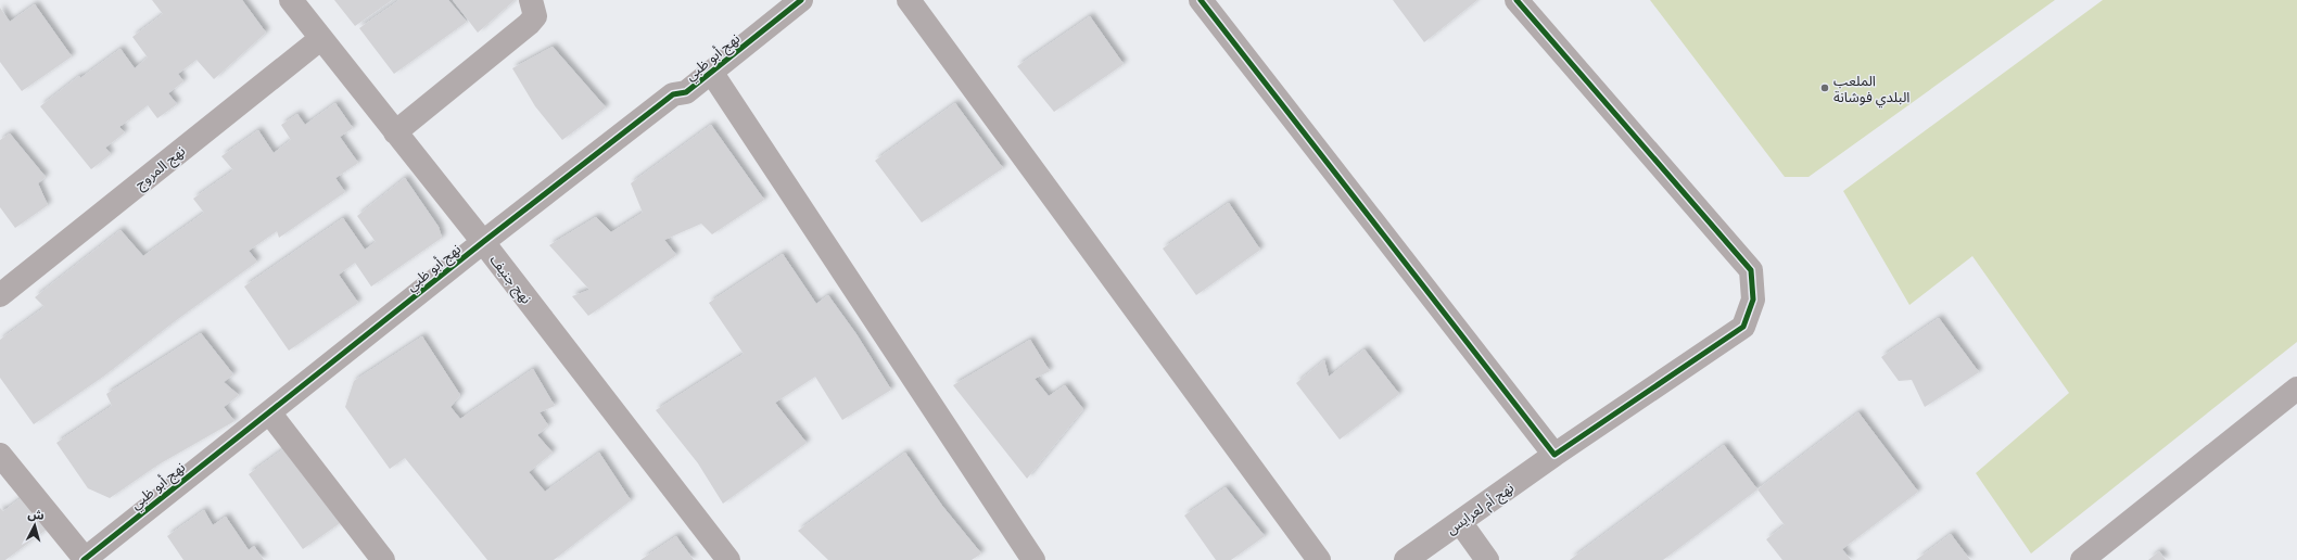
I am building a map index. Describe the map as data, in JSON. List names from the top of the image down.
{
  "streets": {
    "street": [
      "نهج أبو ظبي",
      "نهج المروج",
      "نهج جنيف",
      "نهج أم لعرايس"
    ]
  },
  "crossings": [
    ["نهج أبو ظبي", "نهج جنيف"],
    ["نهج المروج", "نهج جنيف"]
  ],
  "places": ["الملعب البلدي فوشانة"],
  "north": "top"
}
